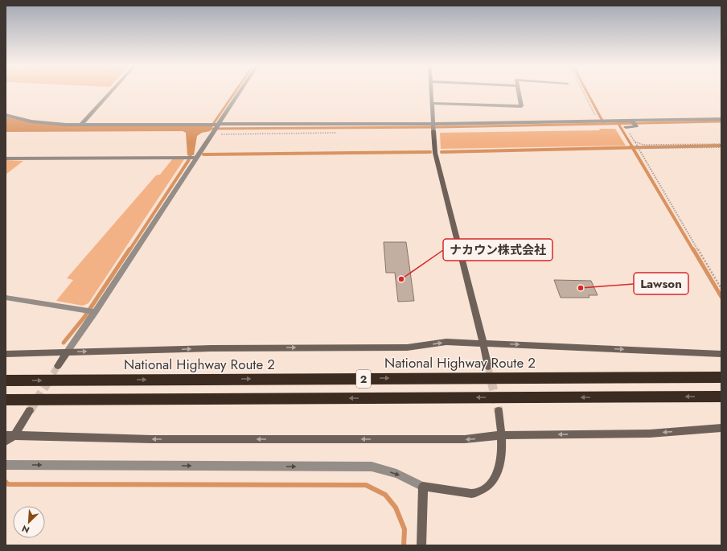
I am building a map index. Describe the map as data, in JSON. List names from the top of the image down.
{
  "streets": {
    "highway": ["National Highway Route 2", "2"]
  },
  "places": ["ナカウン株式会社", "Lawson"],
  "north": "bottom left"
}
